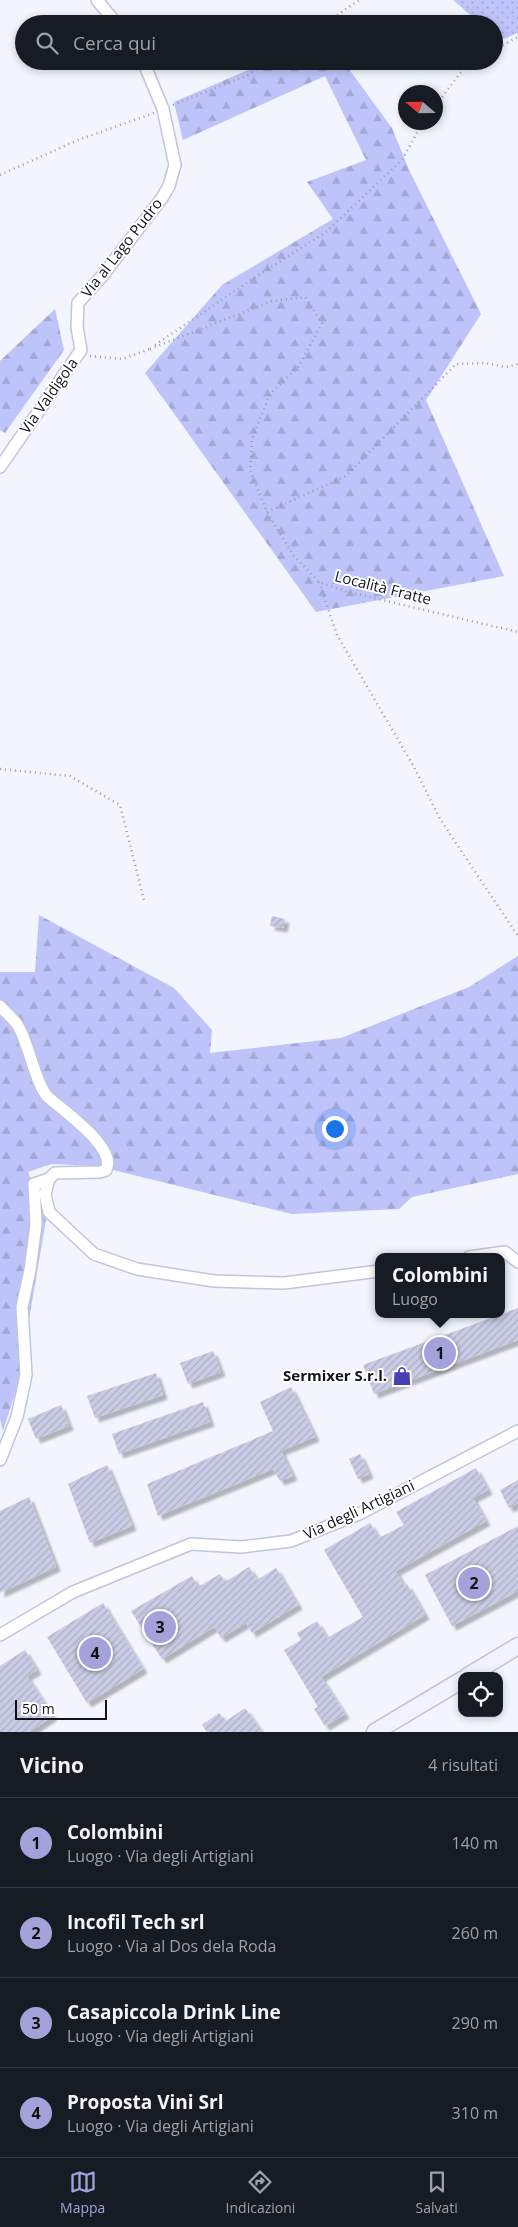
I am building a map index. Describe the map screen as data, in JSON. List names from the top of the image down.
{
  "streets": {
    "street": ["Via al Lago Pudro", "Via Valdigola", "Via degli Artigiani"],
    "path": ["Località Fratte"]
  },
  "crossings": [
    ["Via al Lago Pudro", "Via Valdigola"]
  ],
  "places": {
    "shop": ["Sermixer S.r.l."]
  },
  "scale_bar": "50 m",
  "north": "left",
  "page": {
    "search": "Cerca qui",
    "popup": ["Colombini", "Luogo"],
    "pins": [
      "1",
      "2",
      "3",
      "4"
    ],
    "scale": "50 m",
    "heading": ["Vicino", "4 risultati"],
    "list": [
      {
        "mark": "1",
        "name": "Colombini",
        "note": "Luogo · Via degli Artigiani",
        "value": "140 m"
      },
      {
        "mark": "2",
        "name": "Incofil Tech srl",
        "note": "Luogo · Via al Dos dela Roda",
        "value": "260 m"
      },
      {
        "mark": "3",
        "name": "Casapiccola Drink Line",
        "note": "Luogo · Via degli Artigiani",
        "value": "290 m"
      },
      {
        "mark": "4",
        "name": "Proposta Vini Srl",
        "note": "Luogo · Via degli Artigiani",
        "value": "310 m"
      }
    ],
    "nav": ["Mappa", "Indicazioni", "Salvati"]
  }
}
